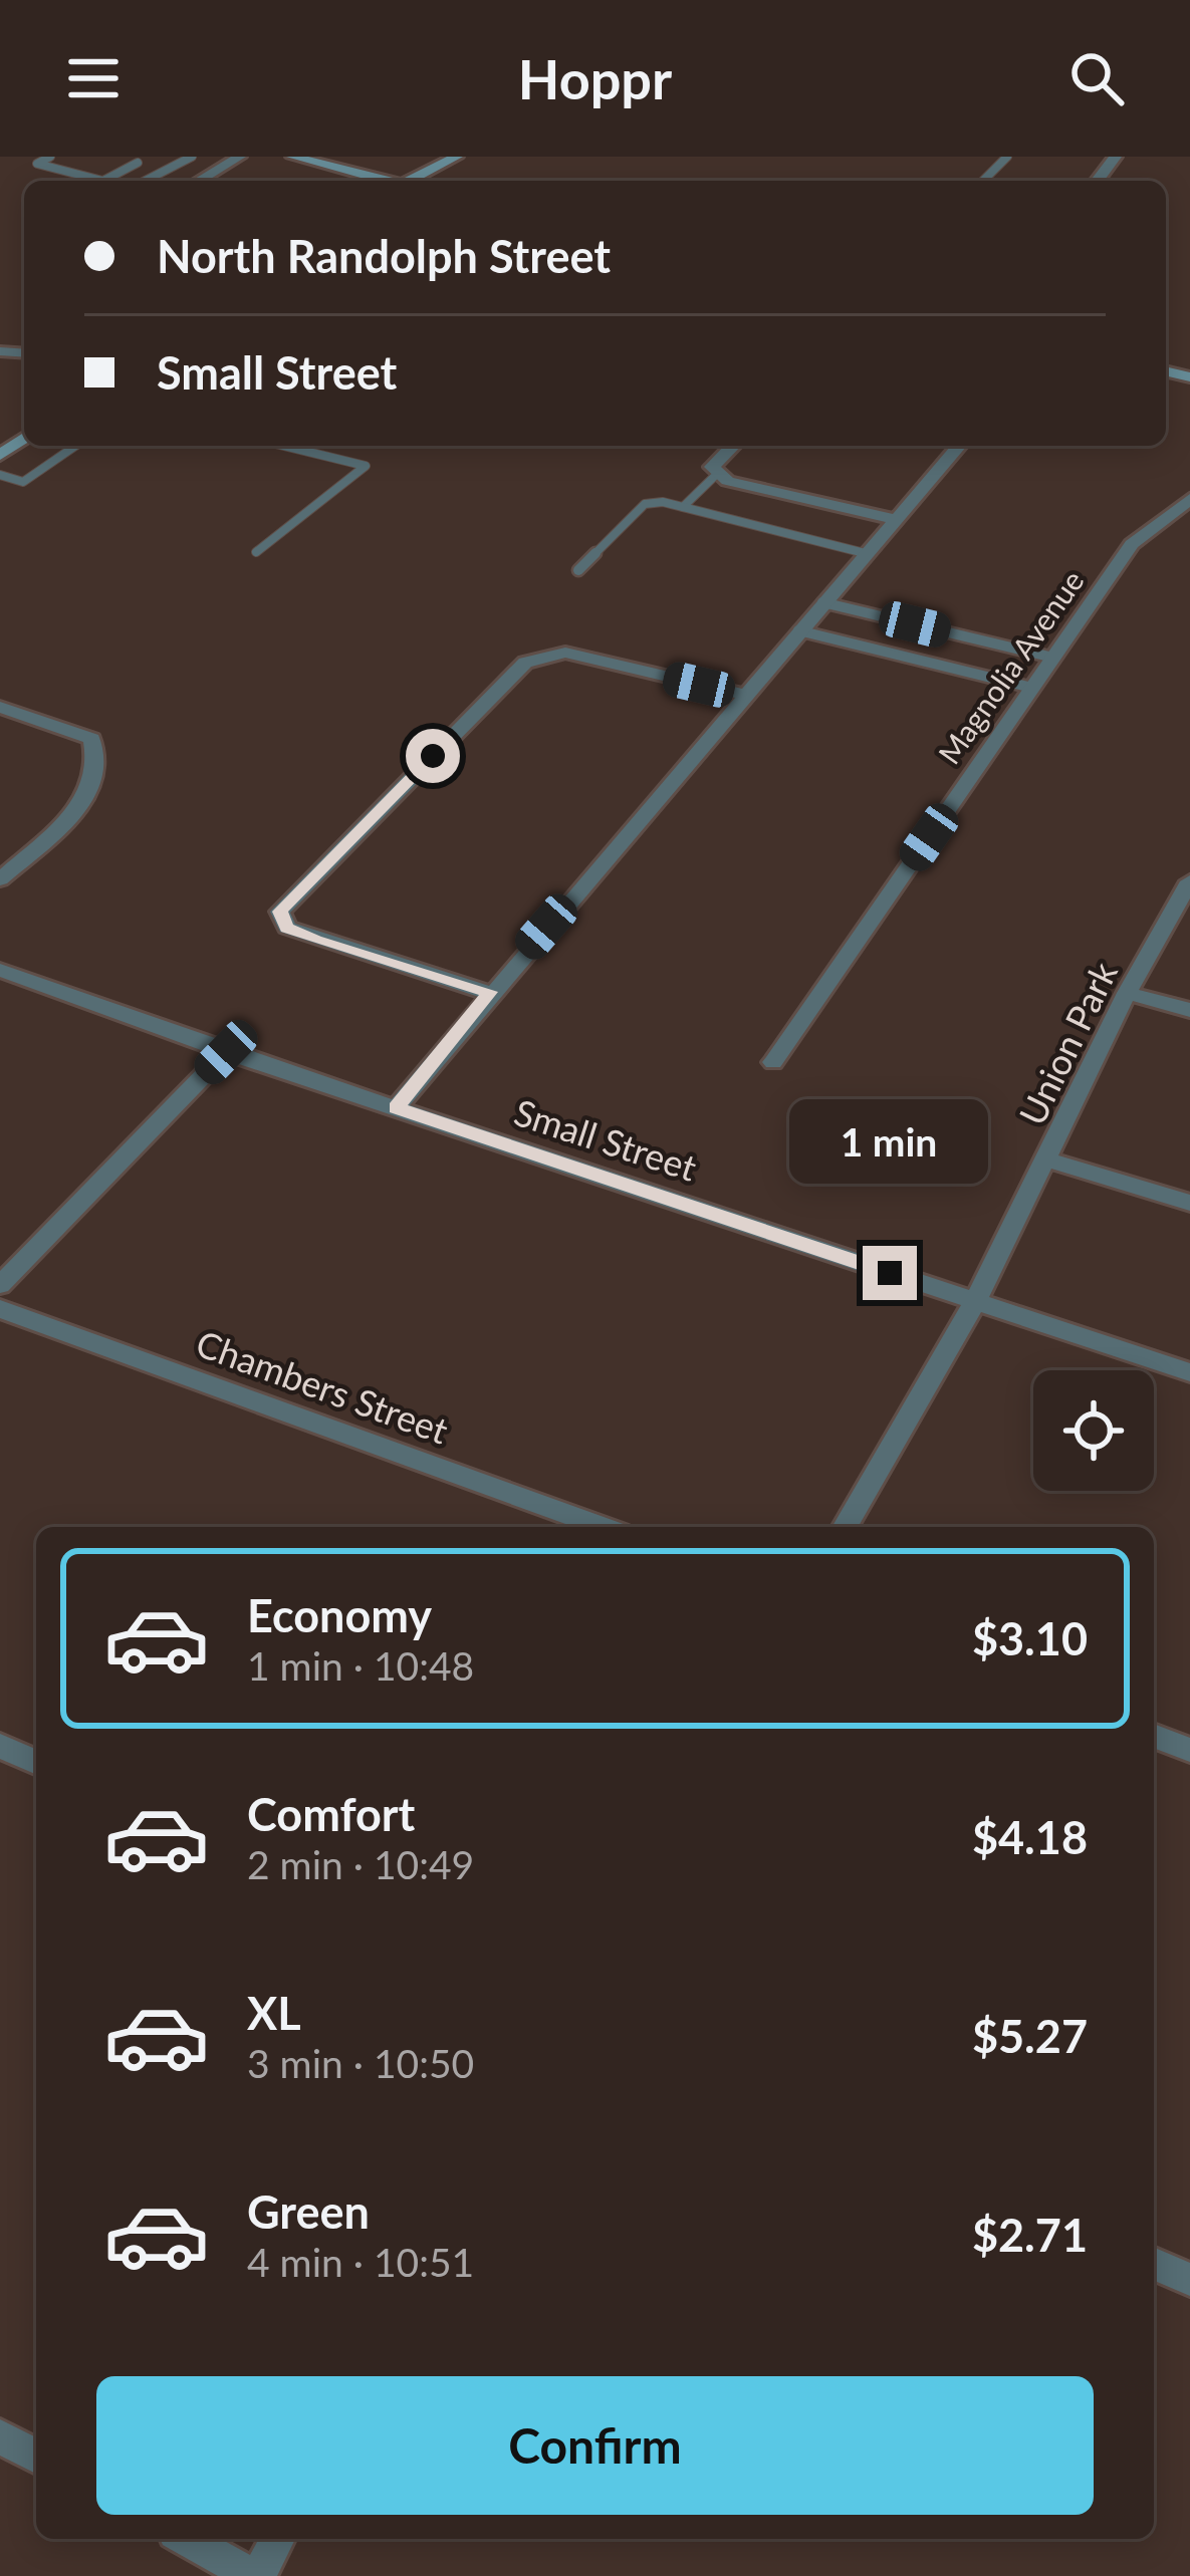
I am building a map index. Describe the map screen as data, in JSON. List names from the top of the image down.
{
  "streets": {
    "street": [
      "Magnolia Avenue",
      "Union Park",
      "Small Street",
      "Chambers Street"
    ]
  },
  "crossings": [
    ["Union Park", "Small Street"]
  ],
  "page": {
    "header": "Hoppr",
    "banner": ["North Randolph Street", "Small Street"],
    "bubble": "1 min",
    "list": [
      {
        "name": "Economy",
        "note": "1 min · 10:48",
        "value": "$3.10"
      },
      {
        "name": "Comfort",
        "note": "2 min · 10:49",
        "value": "$4.18"
      },
      {
        "name": "XL",
        "note": "3 min · 10:50",
        "value": "$5.27"
      },
      {
        "name": "Green",
        "note": "4 min · 10:51",
        "value": "$2.71"
      }
    ],
    "buttons": "Confirm"
  }
}
